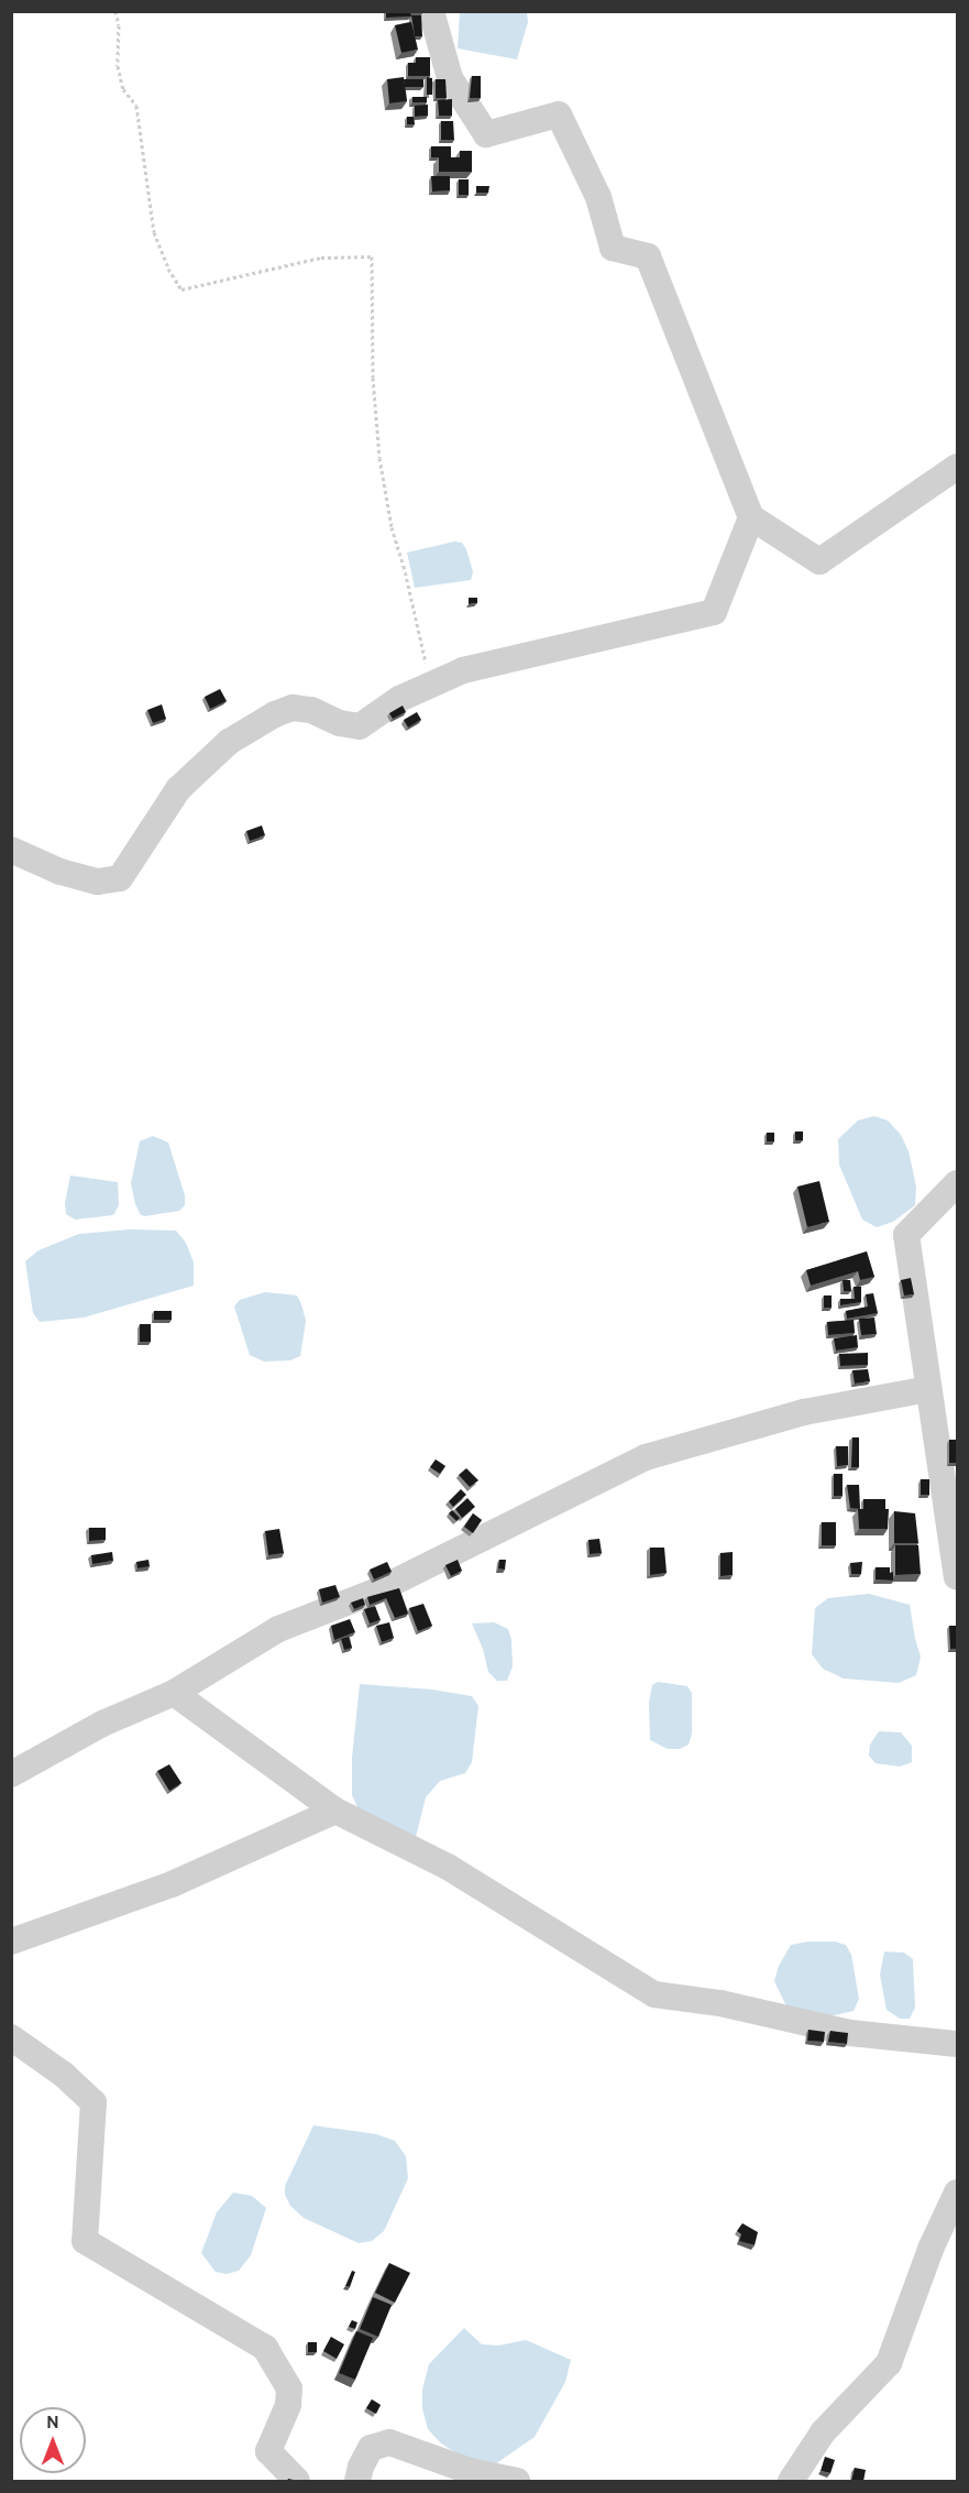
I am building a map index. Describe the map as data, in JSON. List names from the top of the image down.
{
  "north": "top"
}
